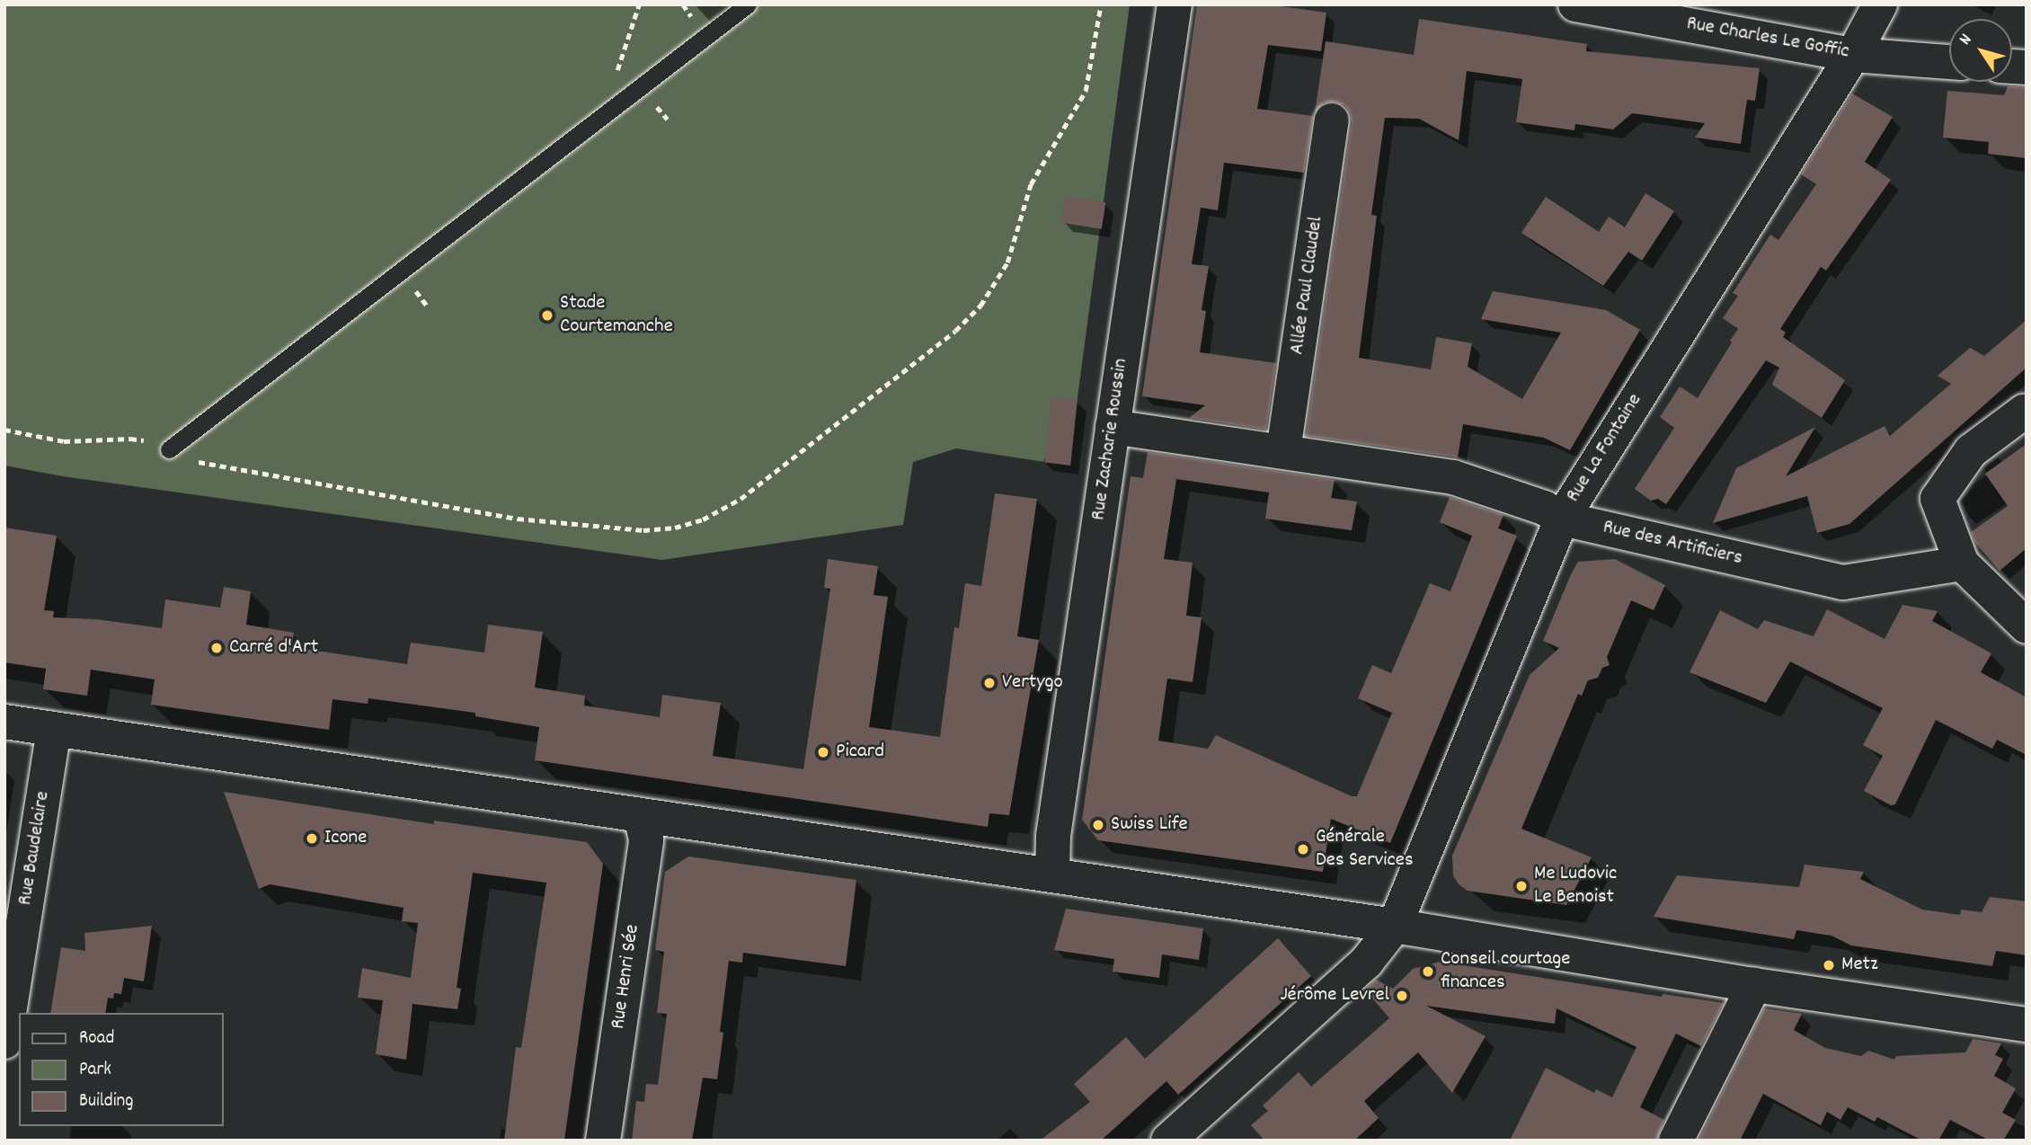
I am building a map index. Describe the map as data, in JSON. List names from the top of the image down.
{
  "streets": {
    "street": [
      "Rue Charles Le Goffic",
      "Allée Paul Claudel",
      "Rue Zacharie Roussin",
      "Rue La Fontaine",
      "Rue des Artificiers",
      "Rue Baudelaire",
      "Rue Henri Sée"
    ]
  },
  "crossings": [
    ["Rue Charles Le Goffic", "Rue La Fontaine"],
    ["Allée Paul Claudel", "Rue des Artificiers"],
    ["Rue Zacharie Roussin", "Rue des Artificiers"],
    ["Rue La Fontaine", "Rue des Artificiers"]
  ],
  "places": [
    "Stade Courtemanche",
    "Carré d'Art",
    "Vertygo",
    "Picard",
    "Swiss Life",
    "Icone",
    "Générale Des Services",
    "Me Ludovic Le Benoist",
    "Metz",
    "Conseil courtage finances",
    "Jérôme Levrel"
  ],
  "legend": ["Road", "Park", "Building"],
  "north": "top left"
}
